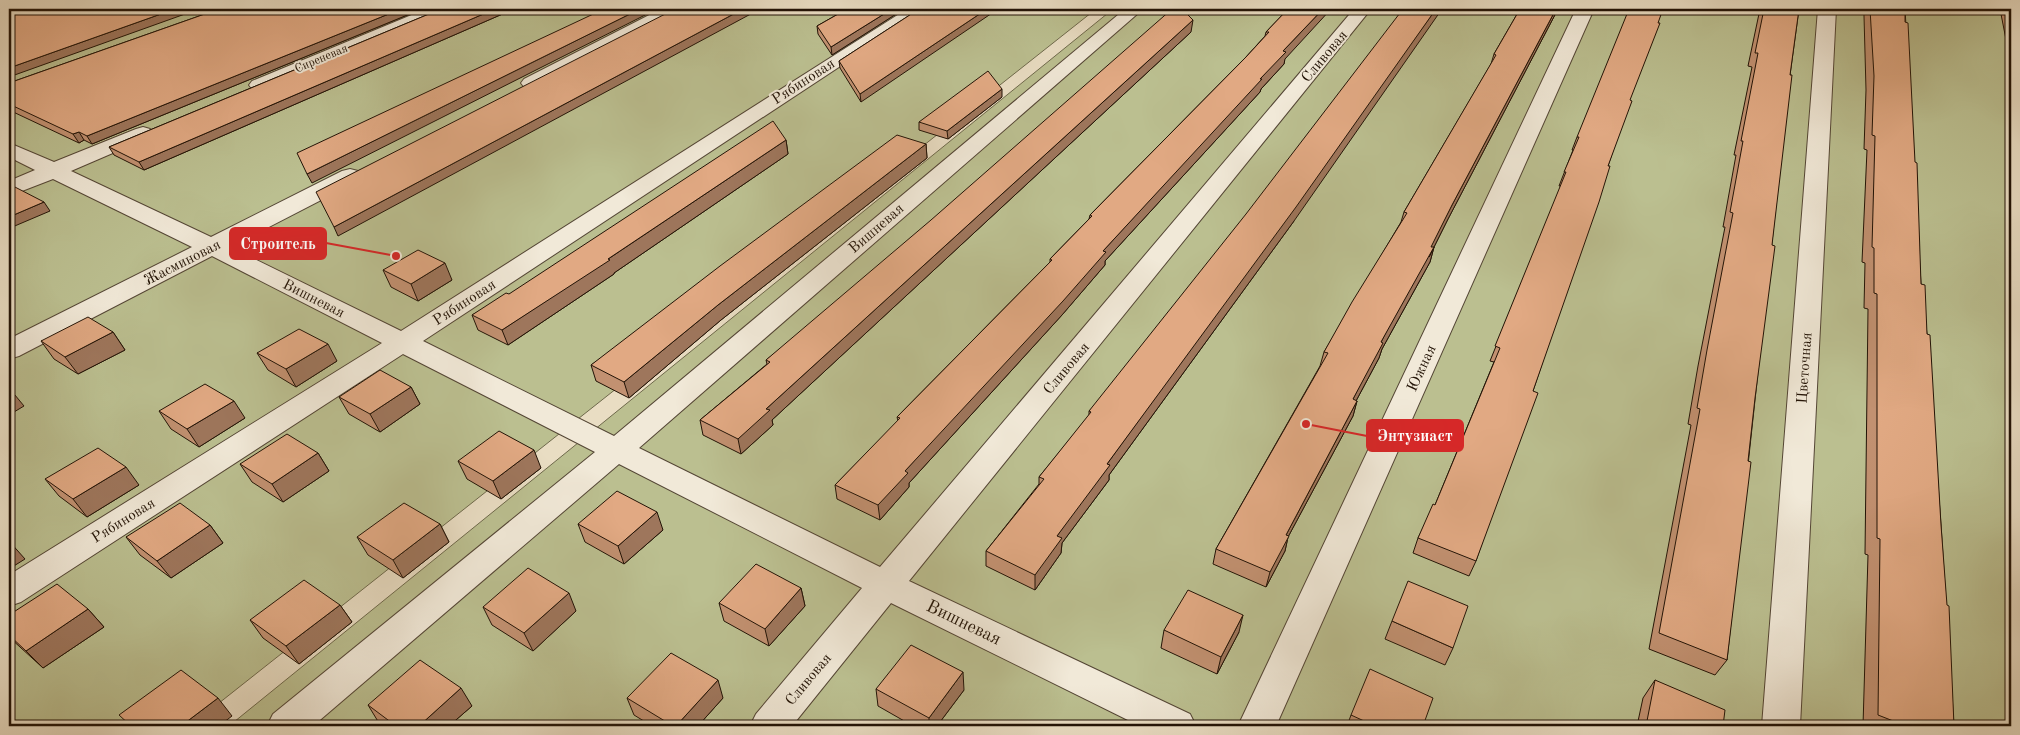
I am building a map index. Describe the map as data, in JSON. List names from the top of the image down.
{
  "streets": {
    "street": [
      "Сливовая",
      "Сиреневая",
      "Рябиновая",
      "Вишневая",
      "Жасминовая",
      "Южная",
      "Цветочная"
    ]
  },
  "crossings": [
    ["Сливовая", "Вишневая"],
    ["Рябиновая", "Вишневая"],
    ["Вишневая", "Жасминовая"]
  ],
  "places": ["Строитель", "Энтузиаст"]
}
